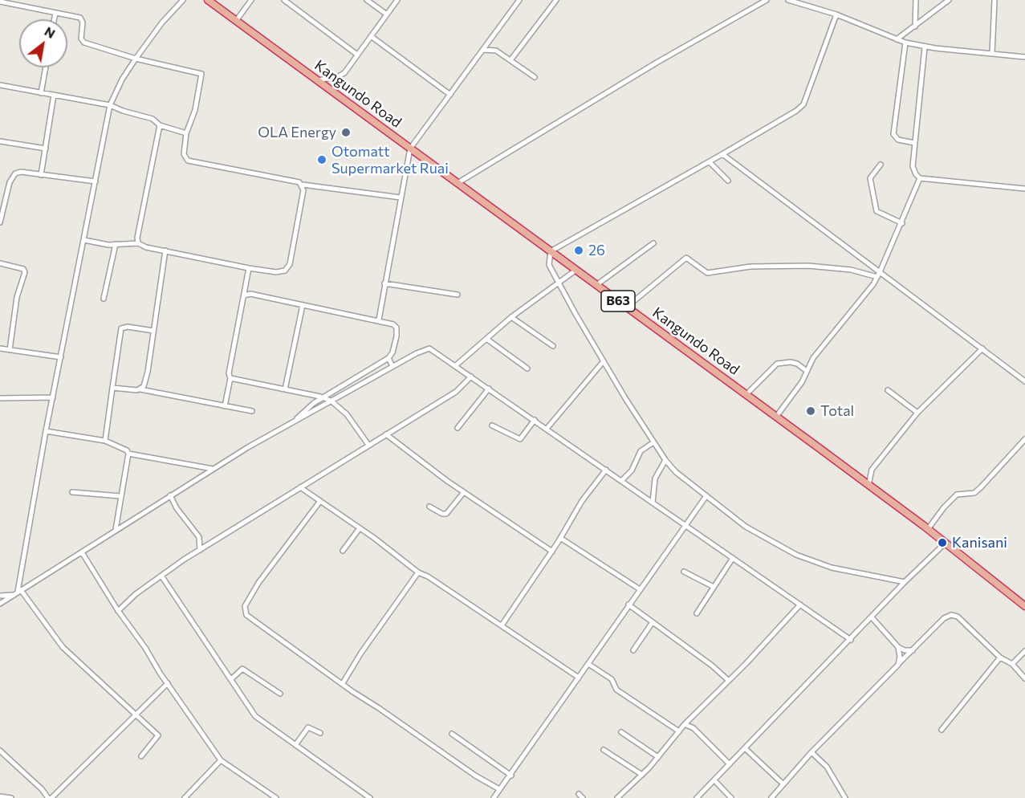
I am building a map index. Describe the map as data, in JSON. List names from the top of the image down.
{
  "streets": {
    "highway": ["Kangundo Road", "B63"]
  },
  "places": [
    "OLA Energy",
    "Otomatt Supermarket Ruai",
    "26",
    "Total",
    "Kanisani"
  ],
  "north": "top right"
}
